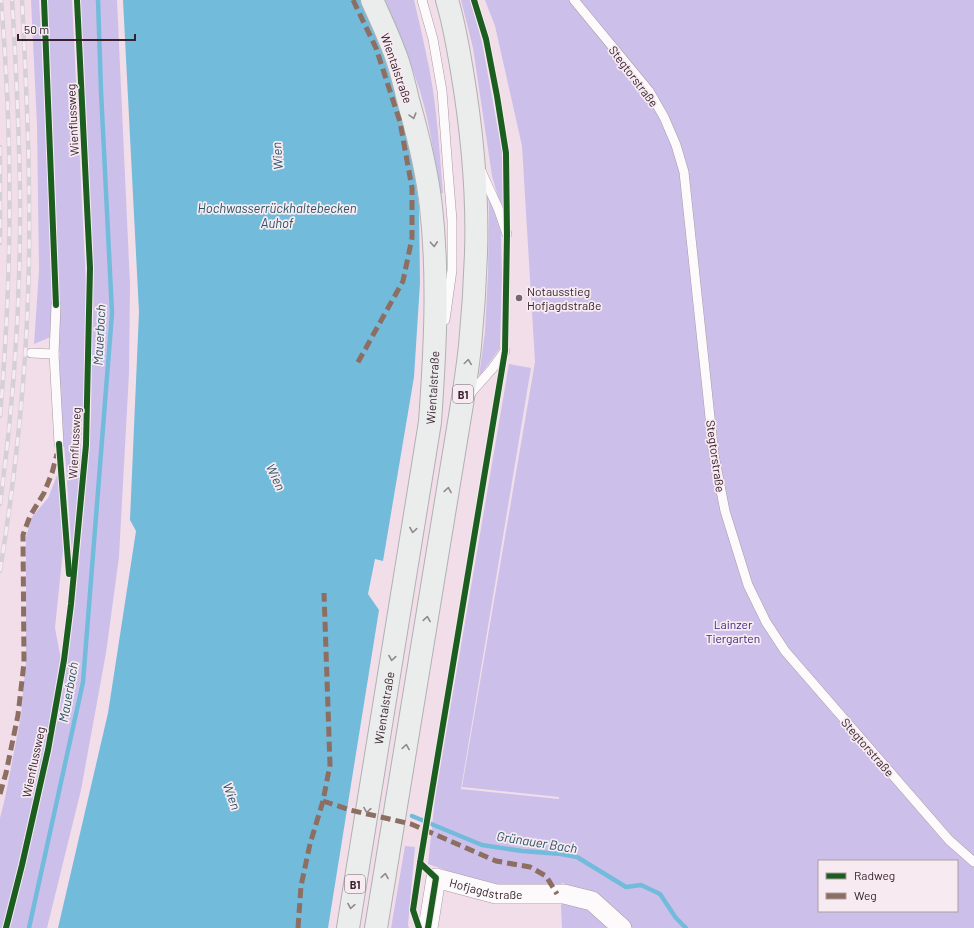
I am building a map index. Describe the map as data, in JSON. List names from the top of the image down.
{
  "streets": {
    "main road": ["Wientalstraße", "B1"],
    "street": ["Hofjagdstraße"],
    "lane": ["Stegtorstraße"],
    "cycle path": ["Wienflussweg"]
  },
  "water": [
    "Wien",
    "Hochwasserrückhaltebecken Auhof",
    "Mauerbach",
    "Grünauer Bach"
  ],
  "parks": ["Lainzer Tiergarten"],
  "places": ["Notausstieg Hofjagdstraße"],
  "legend": ["Radweg", "Weg"],
  "scale_bar": "50 m"
}
